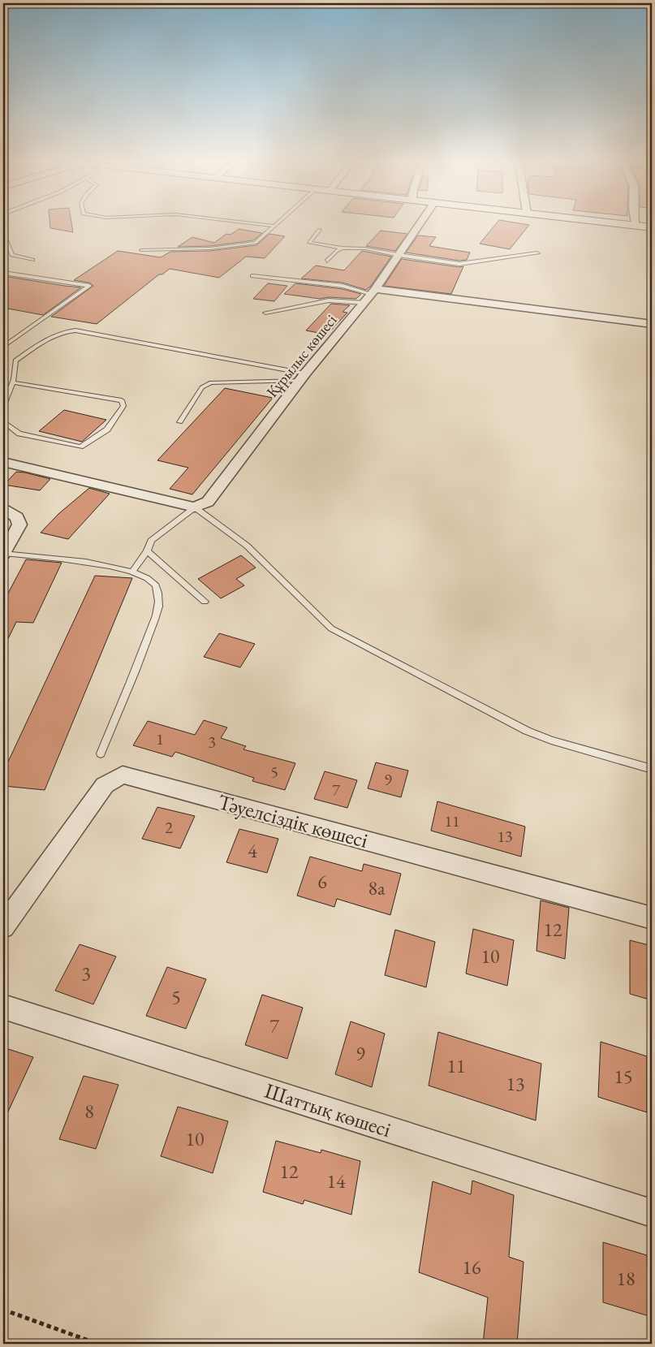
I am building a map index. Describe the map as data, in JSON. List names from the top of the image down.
{
  "streets": {
    "street": ["Құрылыс көшесі", "Тәуелсіздік көшесі", "Шаттық көшесі"]
  },
  "house_numbers": [
    "1",
    "3",
    "5",
    "9",
    "7",
    "11",
    "2",
    "13",
    "4",
    "6",
    "8а",
    "12",
    "10",
    "3",
    "5",
    "7",
    "9",
    "11",
    "15",
    "13",
    "8",
    "10",
    "12",
    "14",
    "16",
    "18"
  ]
}
